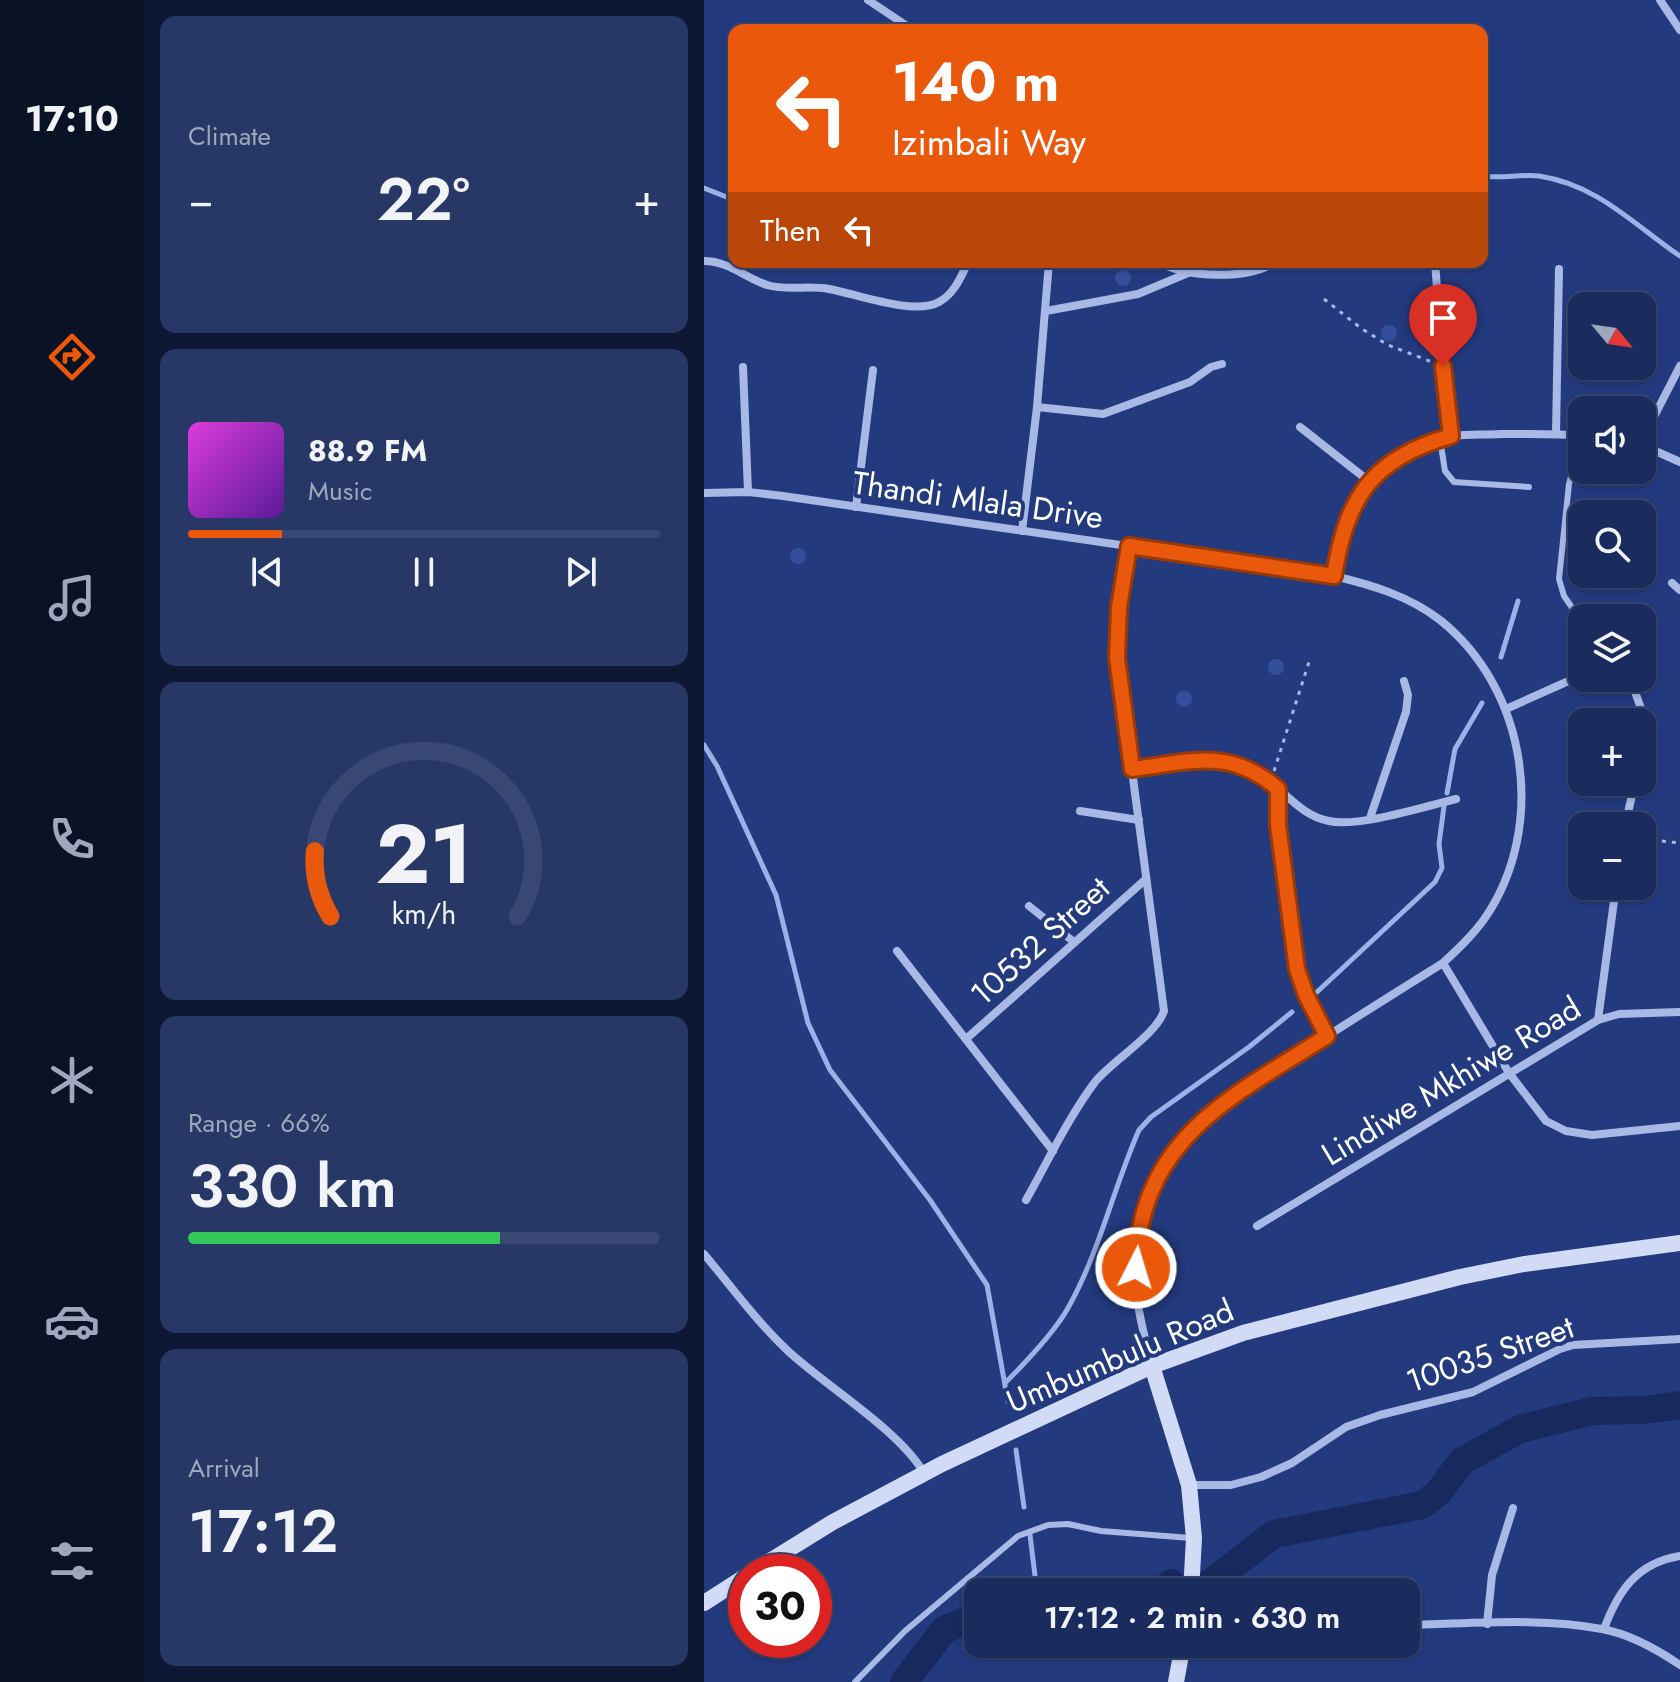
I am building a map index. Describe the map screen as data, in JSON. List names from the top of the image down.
{
  "streets": {
    "main road": ["Umbumbulu Road"],
    "street": [
      "Thandi Mlala Drive",
      "10532 Street",
      "Lindiwe Mkhiwe Road",
      "10035 Street"
    ]
  },
  "crossings": [
    ["Thandi Mlala Drive", "Umbumbulu Road"]
  ],
  "north": "bottom right",
  "page": {
    "tabs": "17:10",
    "tile": [
      "Climate",
      ["Range · 66%", "330 km"],
      ["Arrival", "17:12"]
    ],
    "turn": ["140 m", "Izimbali Way"],
    "heat": ["−", "22°", "+"],
    "then": "Then",
    "map_buttons": ["+", "−"],
    "song": ["88.9 FM", "Music"],
    "limit": "30",
    "trip": "17:12 · 2 min · 630 m",
    "gauge": ["21", "km/h"]
  }
}
